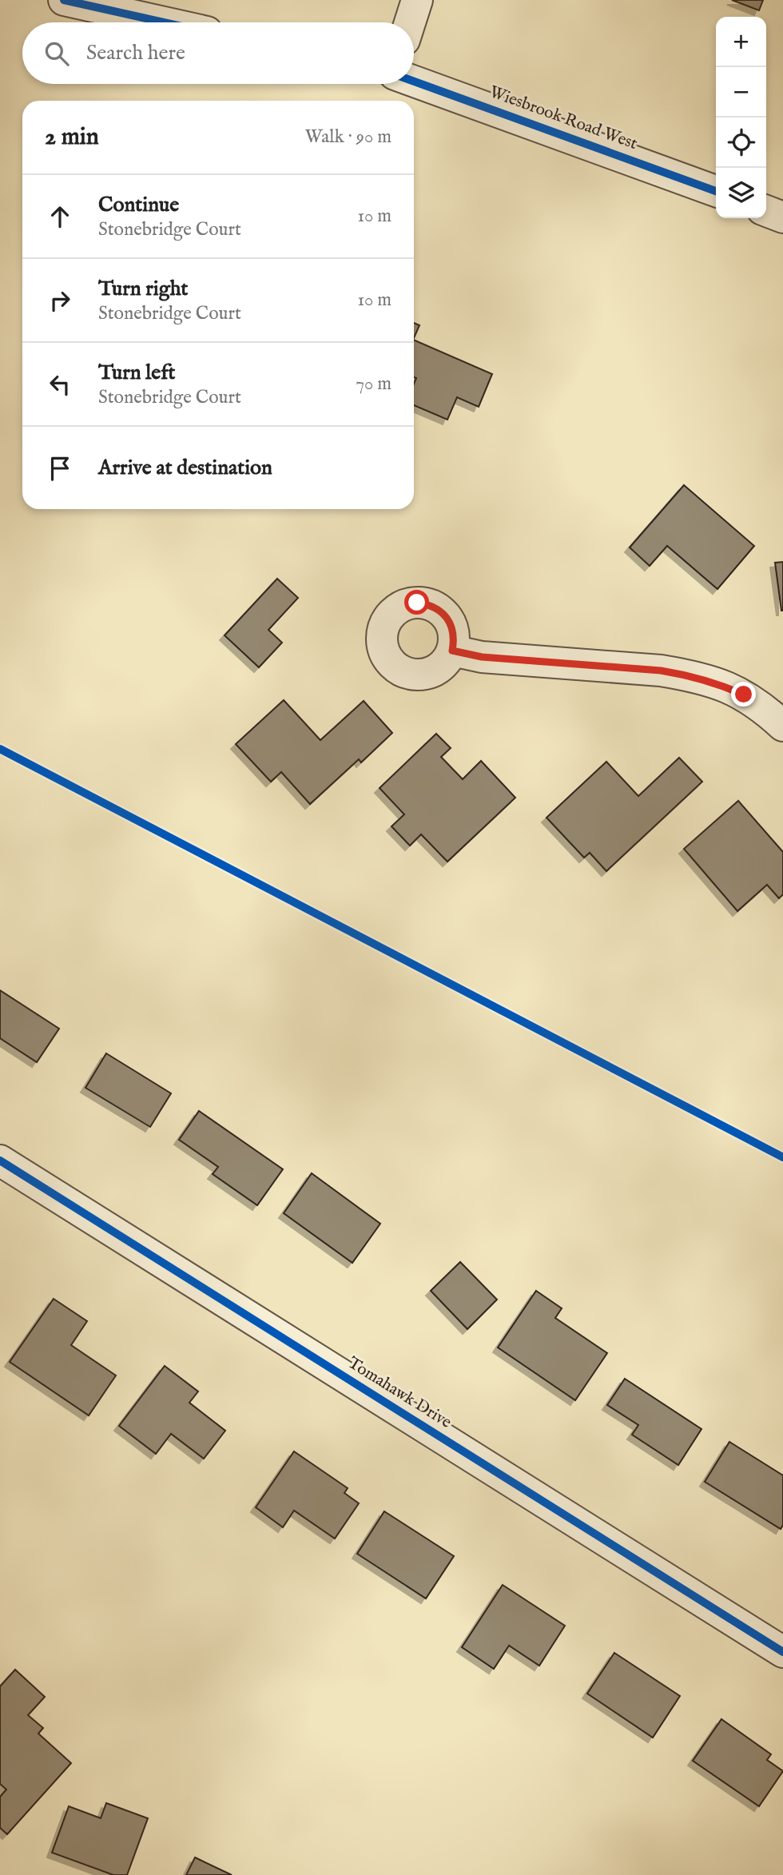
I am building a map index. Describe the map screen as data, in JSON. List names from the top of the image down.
{
  "streets": {
    "street": ["Wiesbrook Road West", "Tomahawk Drive"]
  },
  "page": {
    "map_buttons": ["+", "−"],
    "search": "Search here",
    "heading": ["2 min", "Walk · 90 m"],
    "list": [
      ["Continue", "Stonebridge Court", "10 m"],
      ["Turn right", "Stonebridge Court", "10 m"],
      ["Turn left", "Stonebridge Court", "70 m"],
      "Arrive at destination"
    ]
  }
}
